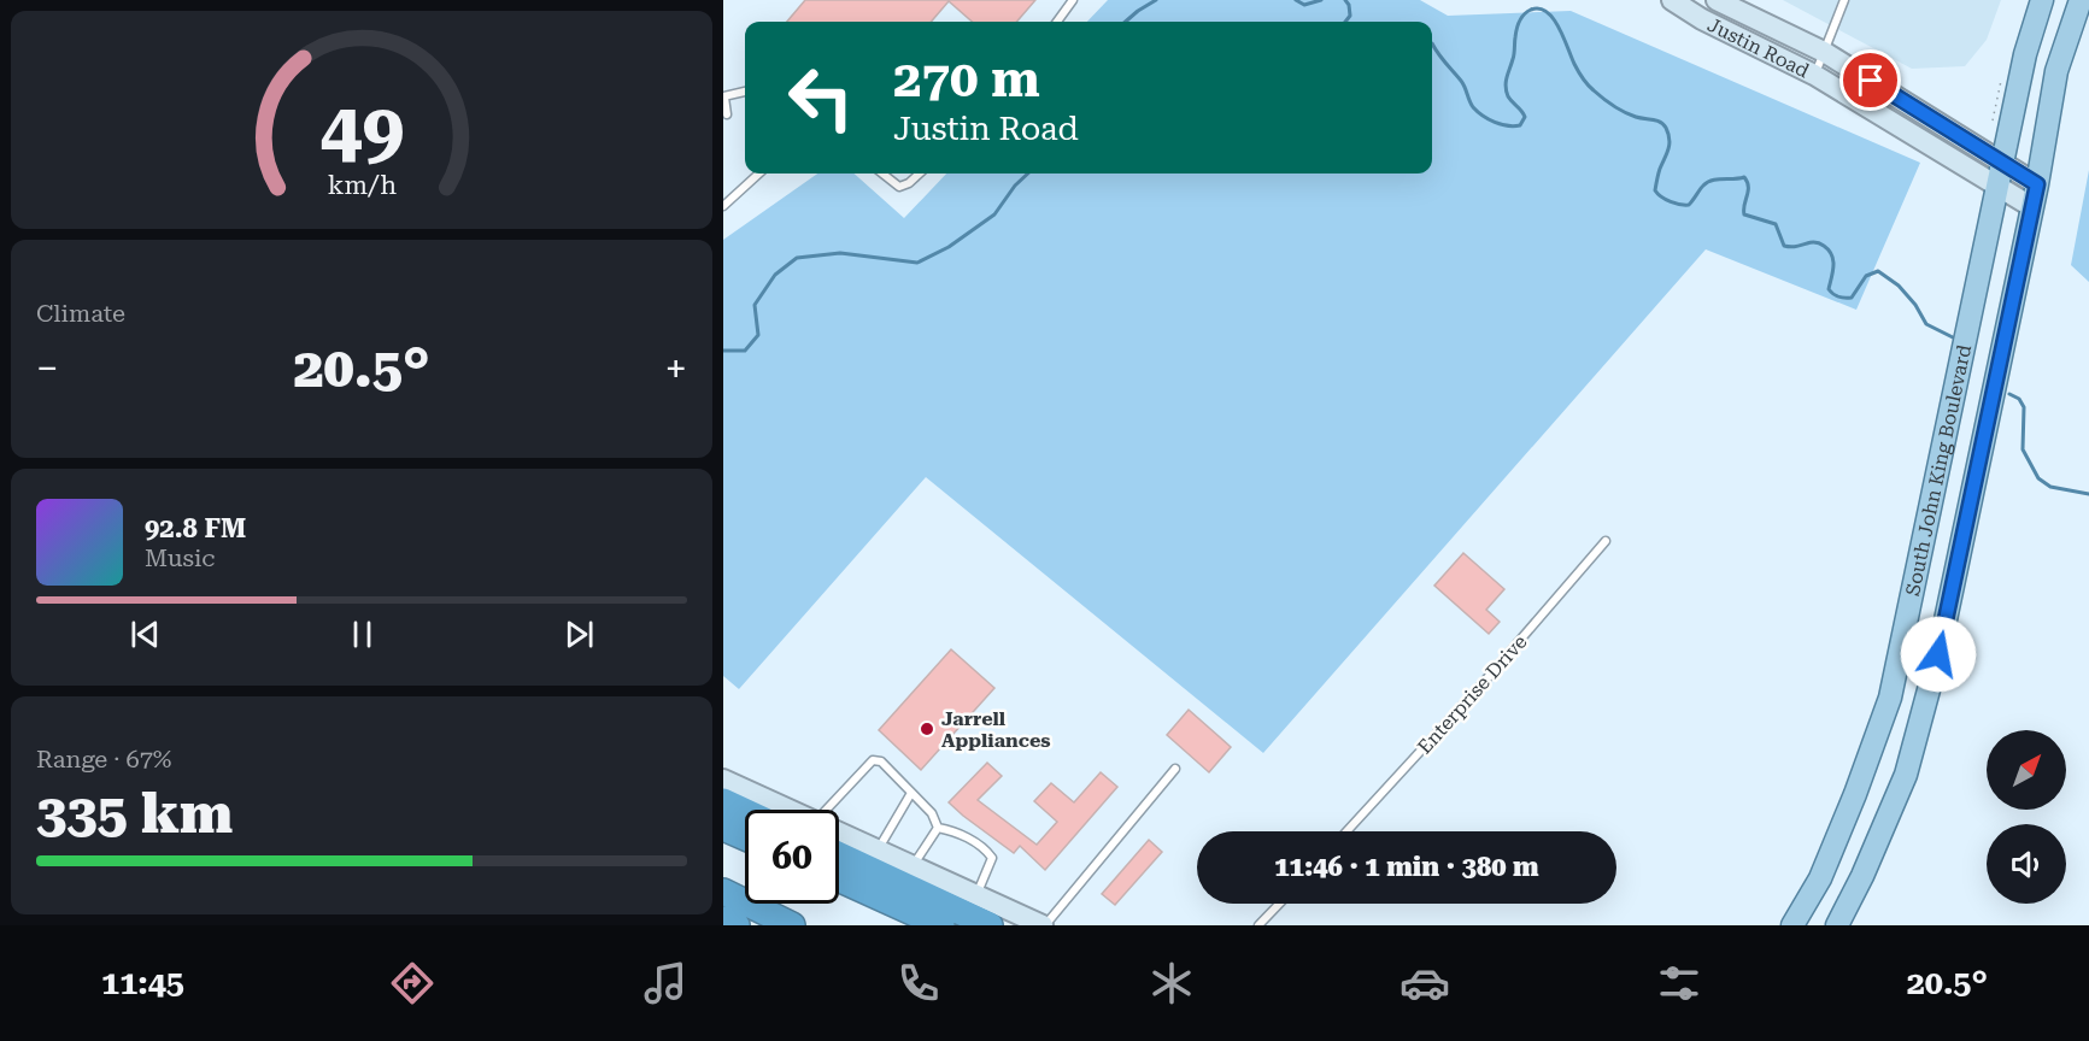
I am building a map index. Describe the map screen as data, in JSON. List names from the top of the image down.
{
  "streets": {
    "main road": ["South John King Boulevard"],
    "street": ["Justin Road"],
    "lane": ["Enterprise Drive"]
  },
  "crossings": [
    ["Justin Road", "South John King Boulevard"]
  ],
  "places": ["Jarrell Appliances"],
  "north": "top right",
  "page": {
    "turn": ["270 m", "Justin Road"],
    "tile": [
      "Climate",
      ["Range · 67%", "335 km"]
    ],
    "heat": ["−", "20.5°", "+"],
    "song": ["92.8 FM", "Music"],
    "limit": "60",
    "trip": "11:46 · 1 min · 380 m",
    "tabs": ["11:45", "20.5°"],
    "gauge": ["49", "km/h"]
  }
}
